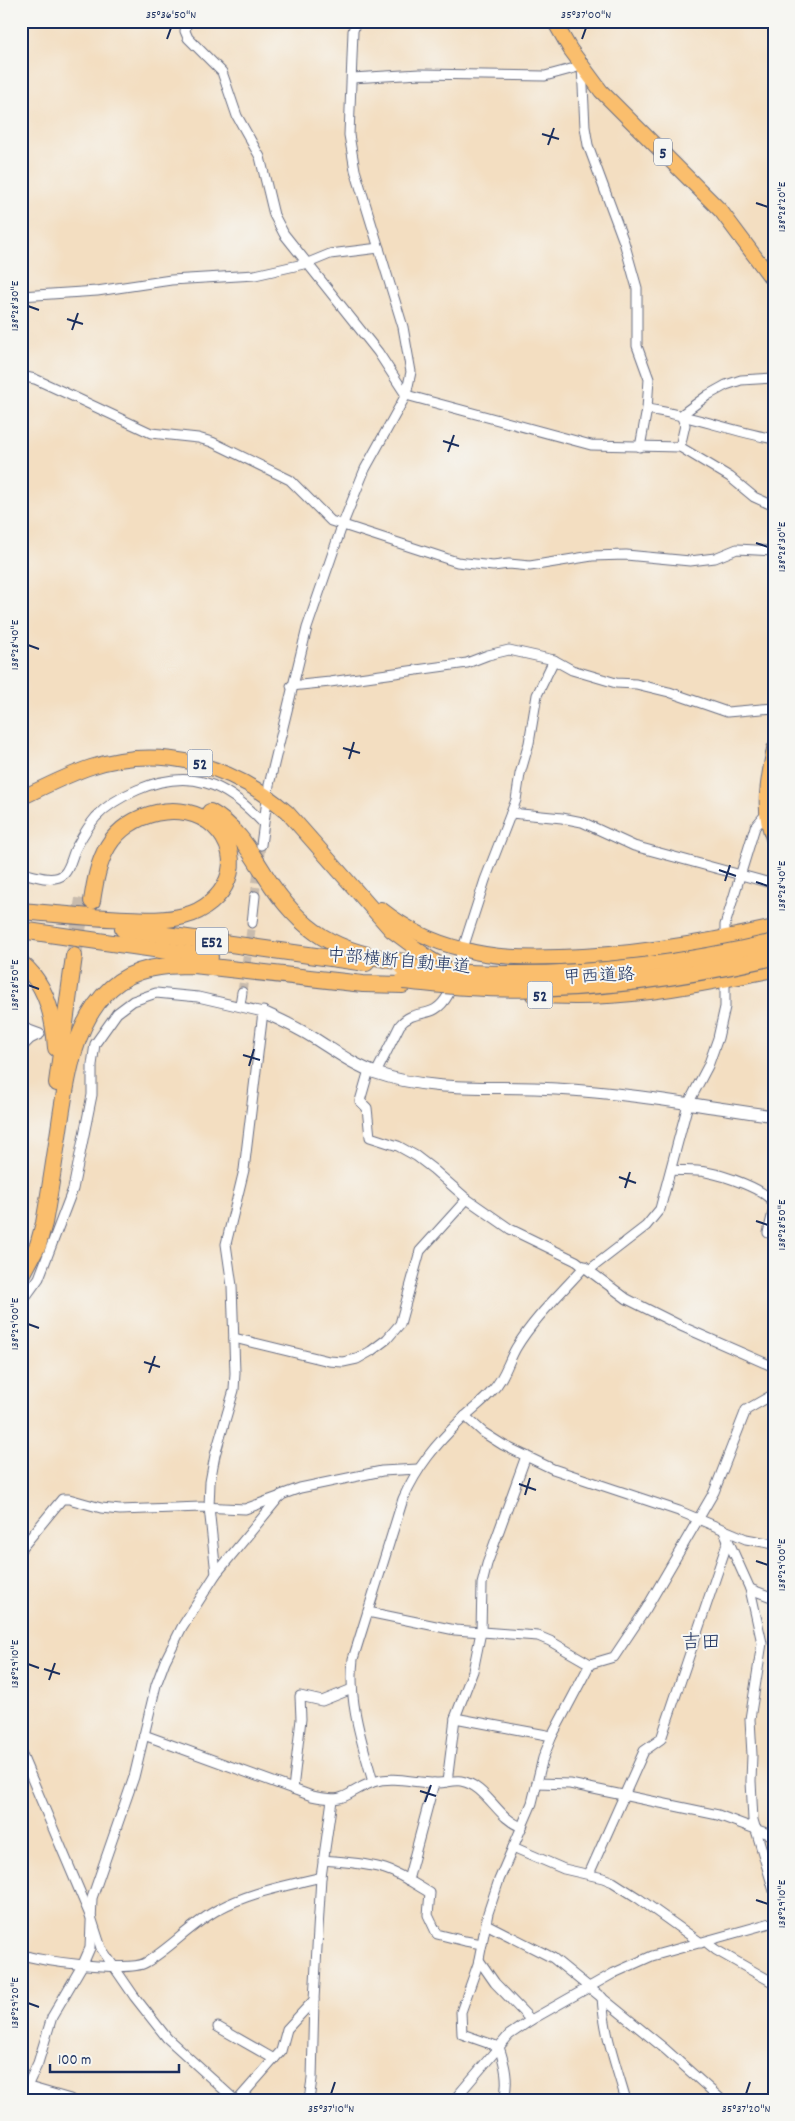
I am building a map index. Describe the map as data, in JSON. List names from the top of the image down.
{
  "streets": {
    "highway": ["E52", "中部横断自動車道"],
    "main road": ["5", "52", "甲西道路"]
  },
  "districts": ["吉田"],
  "scale_bar": "100 m",
  "coordinates": [
    "35°36'50\"N",
    "35°37'00\"N",
    "138°28'20\"E",
    "138°28'30\"E",
    "138°28'40\"E",
    "138°28'50\"E",
    "138°29'00\"E",
    "138°29'10\"E",
    "138°29'20\"E",
    "35°37'10\"N",
    "35°37'20\"N"
  ]
}
